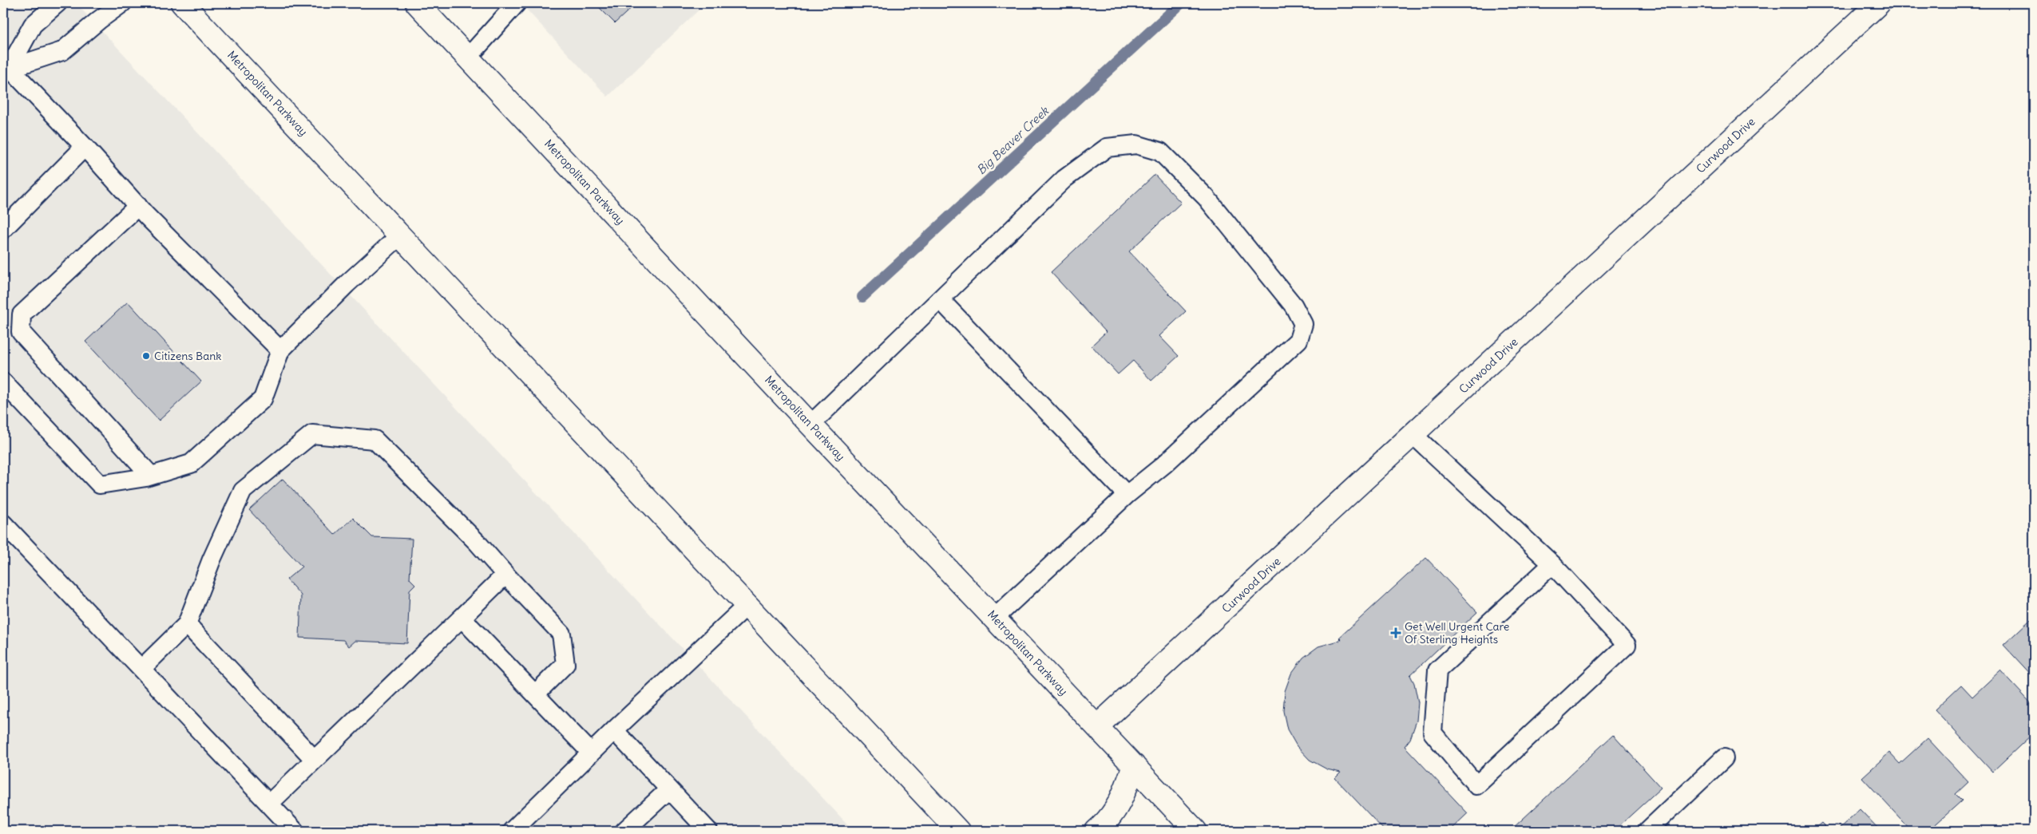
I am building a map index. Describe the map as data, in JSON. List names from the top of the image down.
{
  "streets": {
    "main road": ["Metropolitan Parkway", "Curwood Drive"]
  },
  "crossings": [
    ["Metropolitan Parkway", "Curwood Drive"]
  ],
  "water": ["Big Beaver Creek"],
  "places": {
    "other": ["Citizens Bank"],
    "health": ["Get Well Urgent Care Of Sterling Heights"]
  }
}
